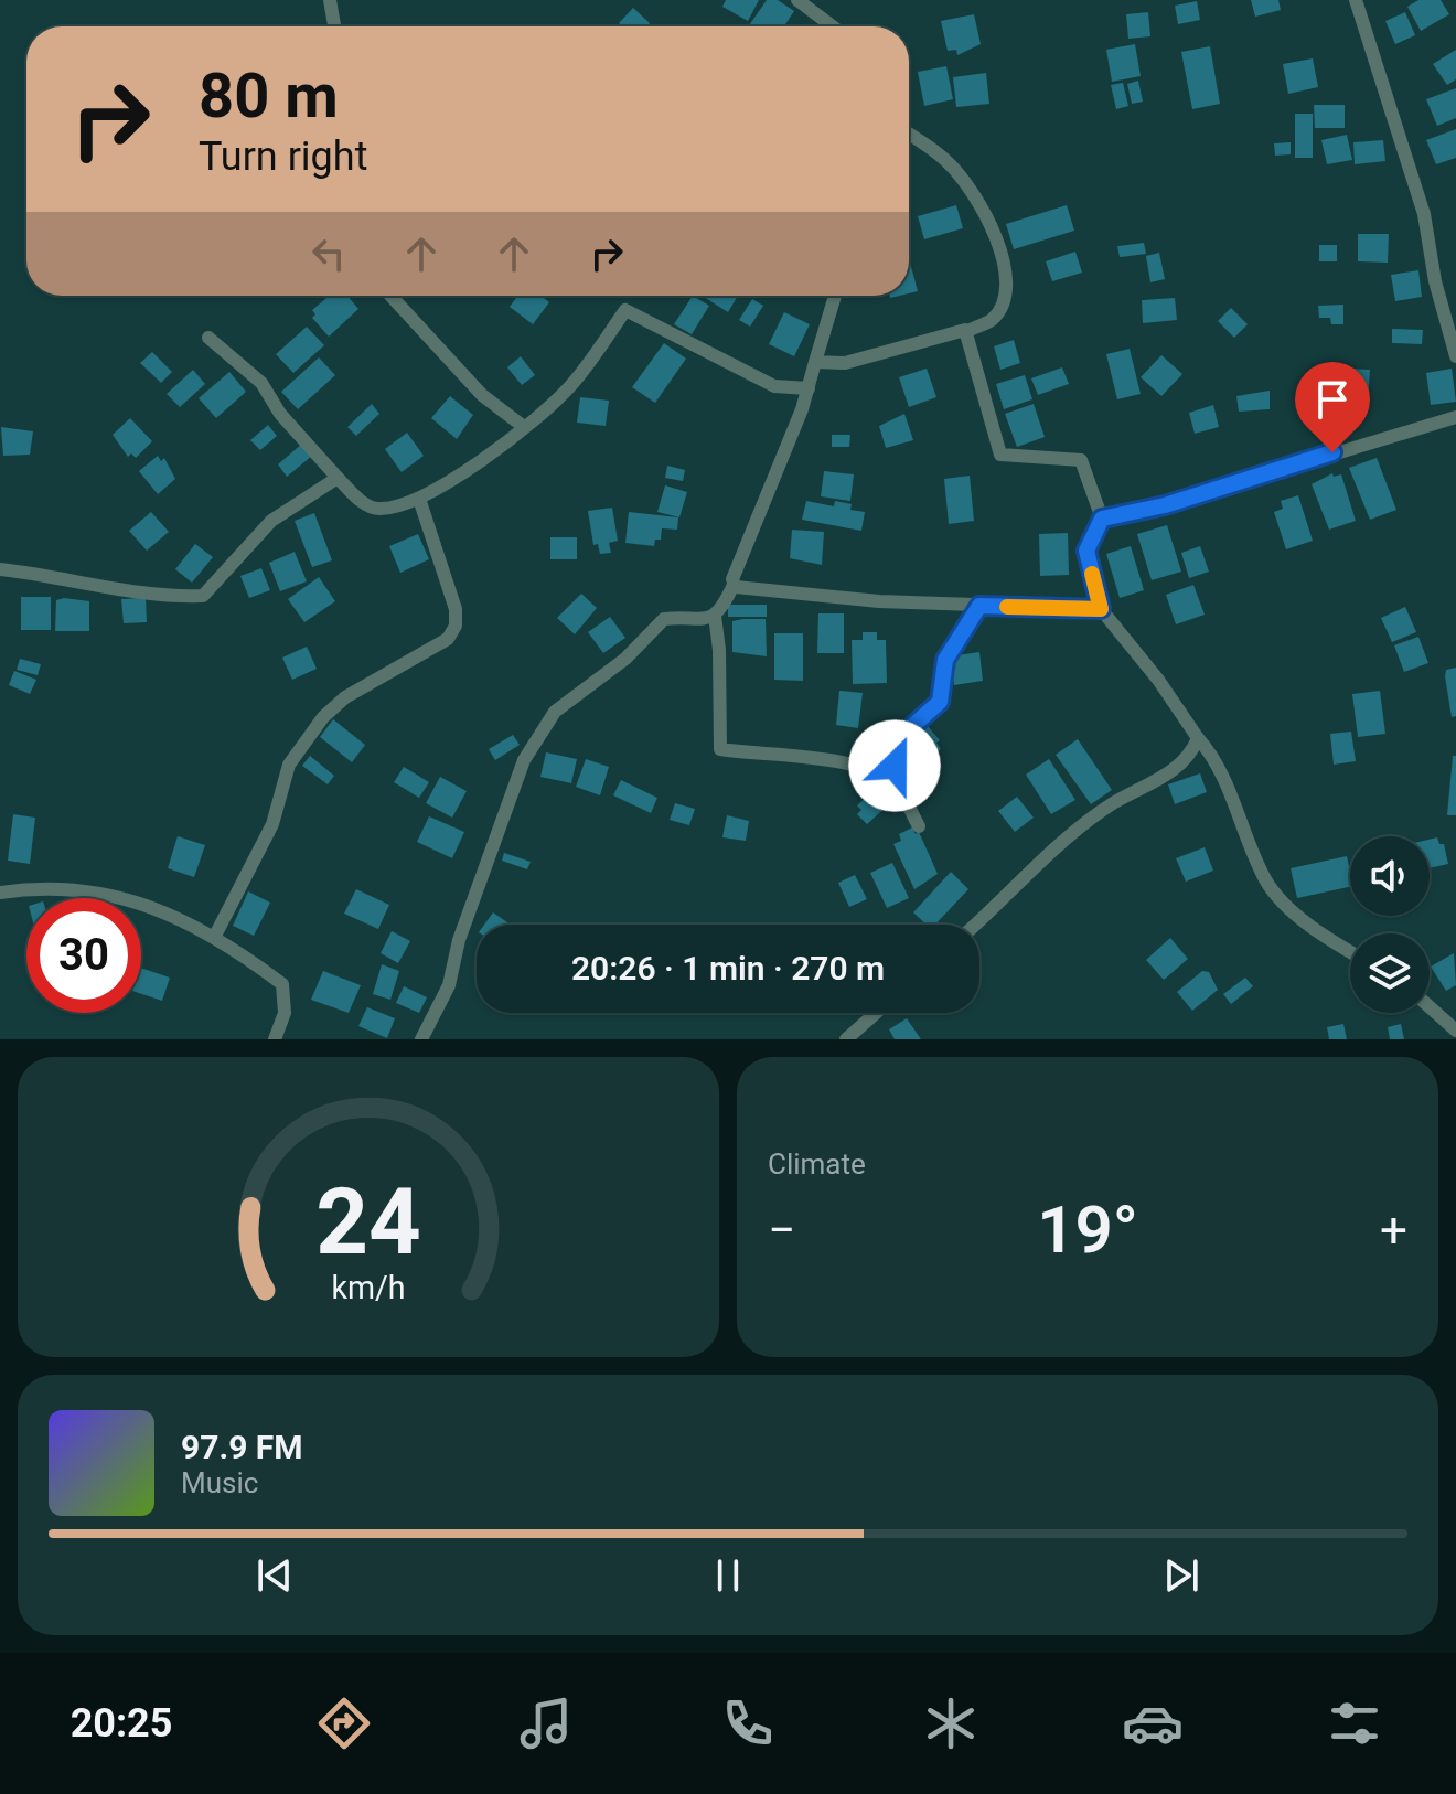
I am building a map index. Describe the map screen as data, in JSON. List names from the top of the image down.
{
  "page": {
    "turn": ["80 m", "Turn right"],
    "limit": "30",
    "trip": "20:26 · 1 min · 270 m",
    "tile": "Climate",
    "heat": ["−", "19°", "+"],
    "song": ["97.9 FM", "Music"],
    "tabs": "20:25",
    "gauge": ["24", "km/h"]
  }
}
